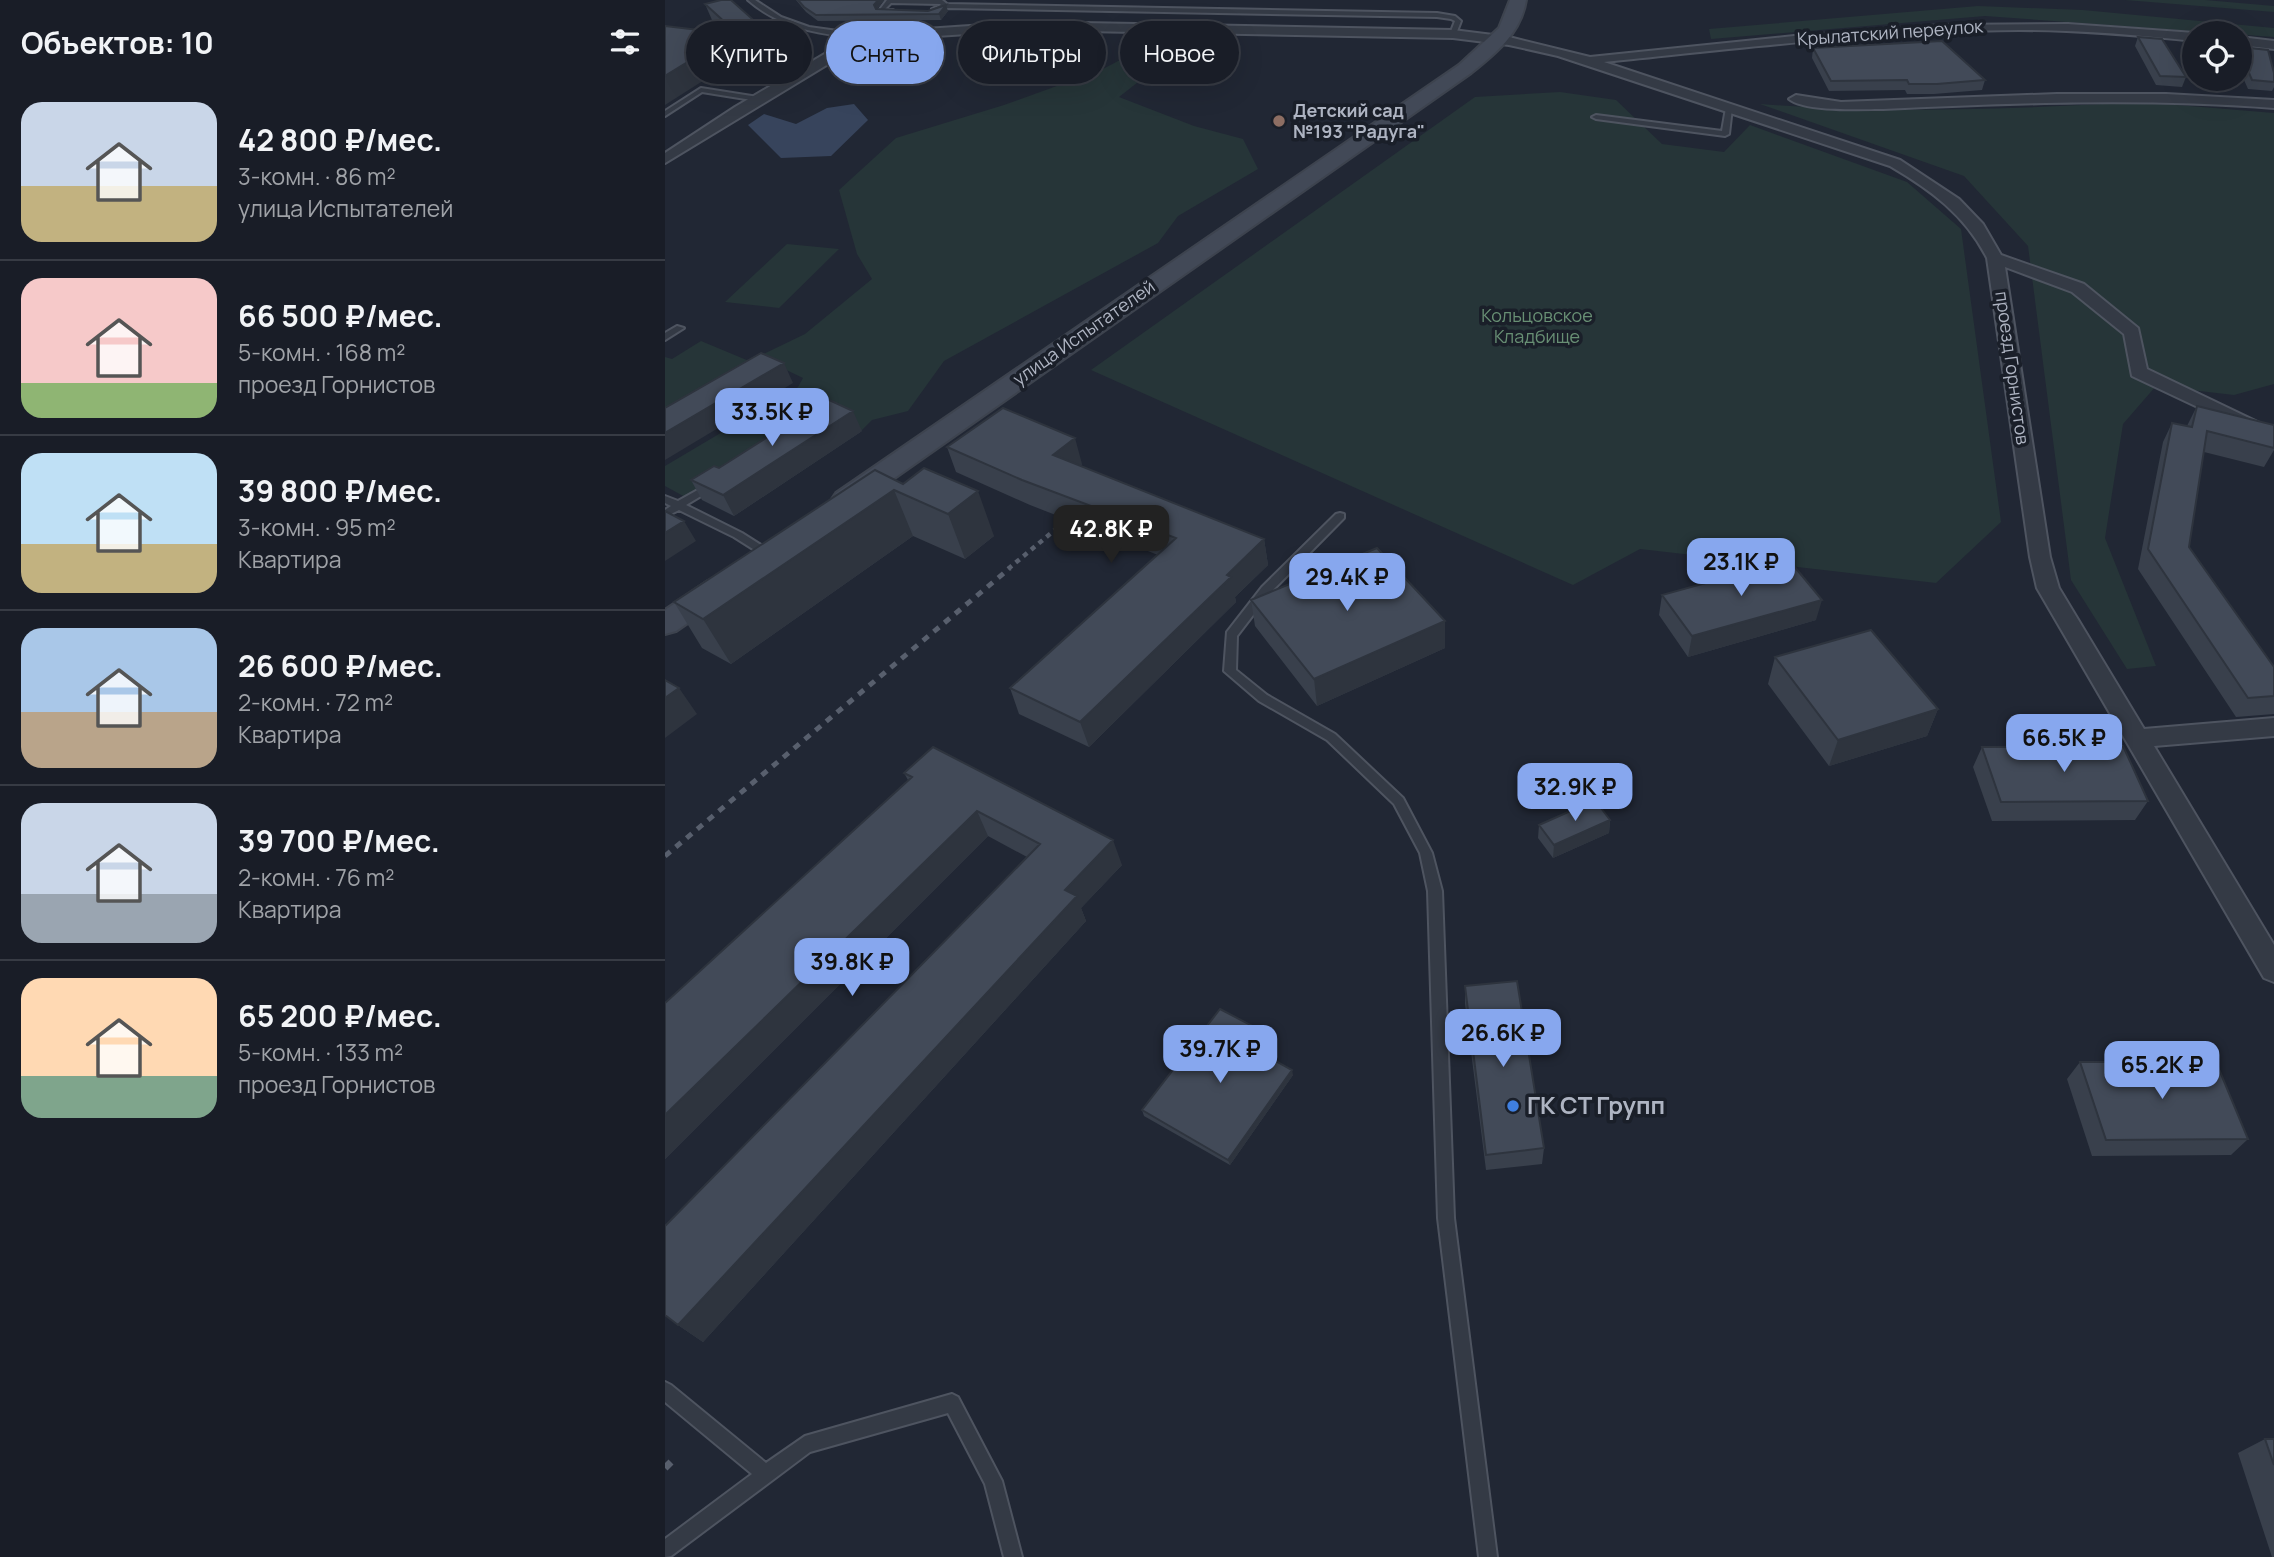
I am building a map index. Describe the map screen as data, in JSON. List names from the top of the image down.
{
  "streets": {
    "main road": ["улица Испытателей"],
    "street": ["Крылатский переулок", "проезд Горнистов"]
  },
  "crossings": [
    ["Крылатский переулок", "проезд Горнистов"],
    ["улица Испытателей", "проезд Горнистов"]
  ],
  "parks": ["Кольцовское Кладбище"],
  "places": ["Детский сад №193 \"Радуга\"", "ГК СТ Групп"],
  "page": {
    "heading": "Объектов: 10",
    "chip": [
      "Купить",
      "Снять",
      "Фильтры",
      "Новое"
    ],
    "list": [
      {
        "name": "42 800 ₽/мес.",
        "note": "3-комн. · 86 m² · улица Испытателей"
      },
      {
        "name": "66 500 ₽/мес.",
        "note": "5-комн. · 168 m² · проезд Горнистов"
      },
      {
        "name": "39 800 ₽/мес.",
        "note": "3-комн. · 95 m² · Квартира"
      },
      {
        "name": "26 600 ₽/мес.",
        "note": "2-комн. · 72 m² · Квартира"
      },
      {
        "name": "39 700 ₽/мес.",
        "note": "2-комн. · 76 m² · Квартира"
      },
      {
        "name": "65 200 ₽/мес.",
        "note": "5-комн. · 133 m² · проезд Горнистов"
      }
    ],
    "price": [
      "33.5K ₽",
      "42.8K ₽",
      "23.1K ₽",
      "29.4K ₽",
      "66.5K ₽",
      "32.9K ₽",
      "39.8K ₽",
      "26.6K ₽",
      "39.7K ₽",
      "65.2K ₽"
    ]
  }
}
